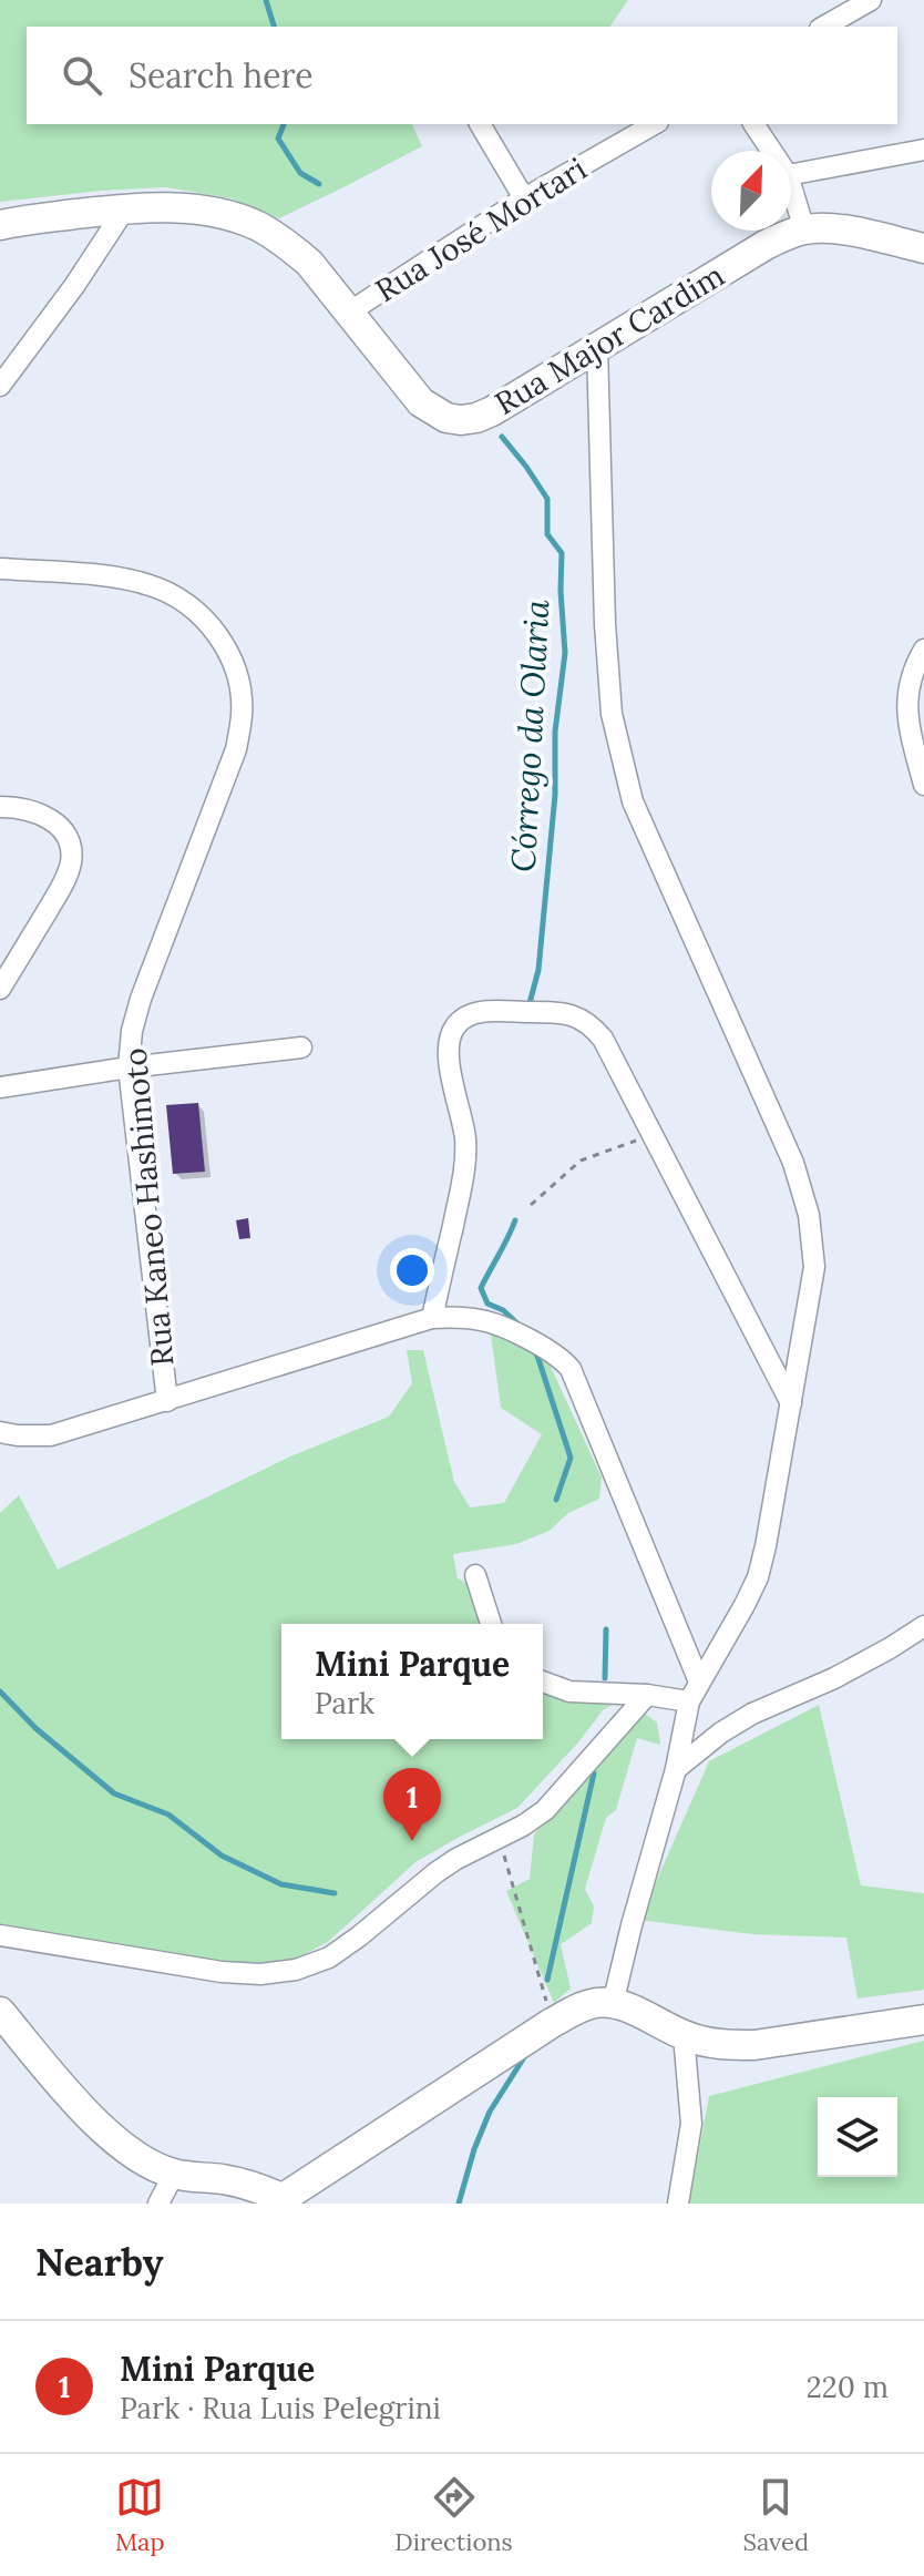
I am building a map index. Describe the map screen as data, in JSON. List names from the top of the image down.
{
  "streets": {
    "street": ["Rua José Mortari", "Rua Major Cardim", "Rua Kaneo Hashimoto"]
  },
  "crossings": [
    ["Rua José Mortari", "Rua Major Cardim"]
  ],
  "water": ["Córrego da Olaria"],
  "north": "top right",
  "page": {
    "search": "Search here",
    "popup": ["Mini Parque", "Park"],
    "pins": "1",
    "heading": "Nearby",
    "list": [
      {
        "mark": "1",
        "name": "Mini Parque",
        "note": "Park · Rua Luis Pelegrini",
        "value": "220 m"
      }
    ],
    "nav": ["Map", "Directions", "Saved"]
  }
}
